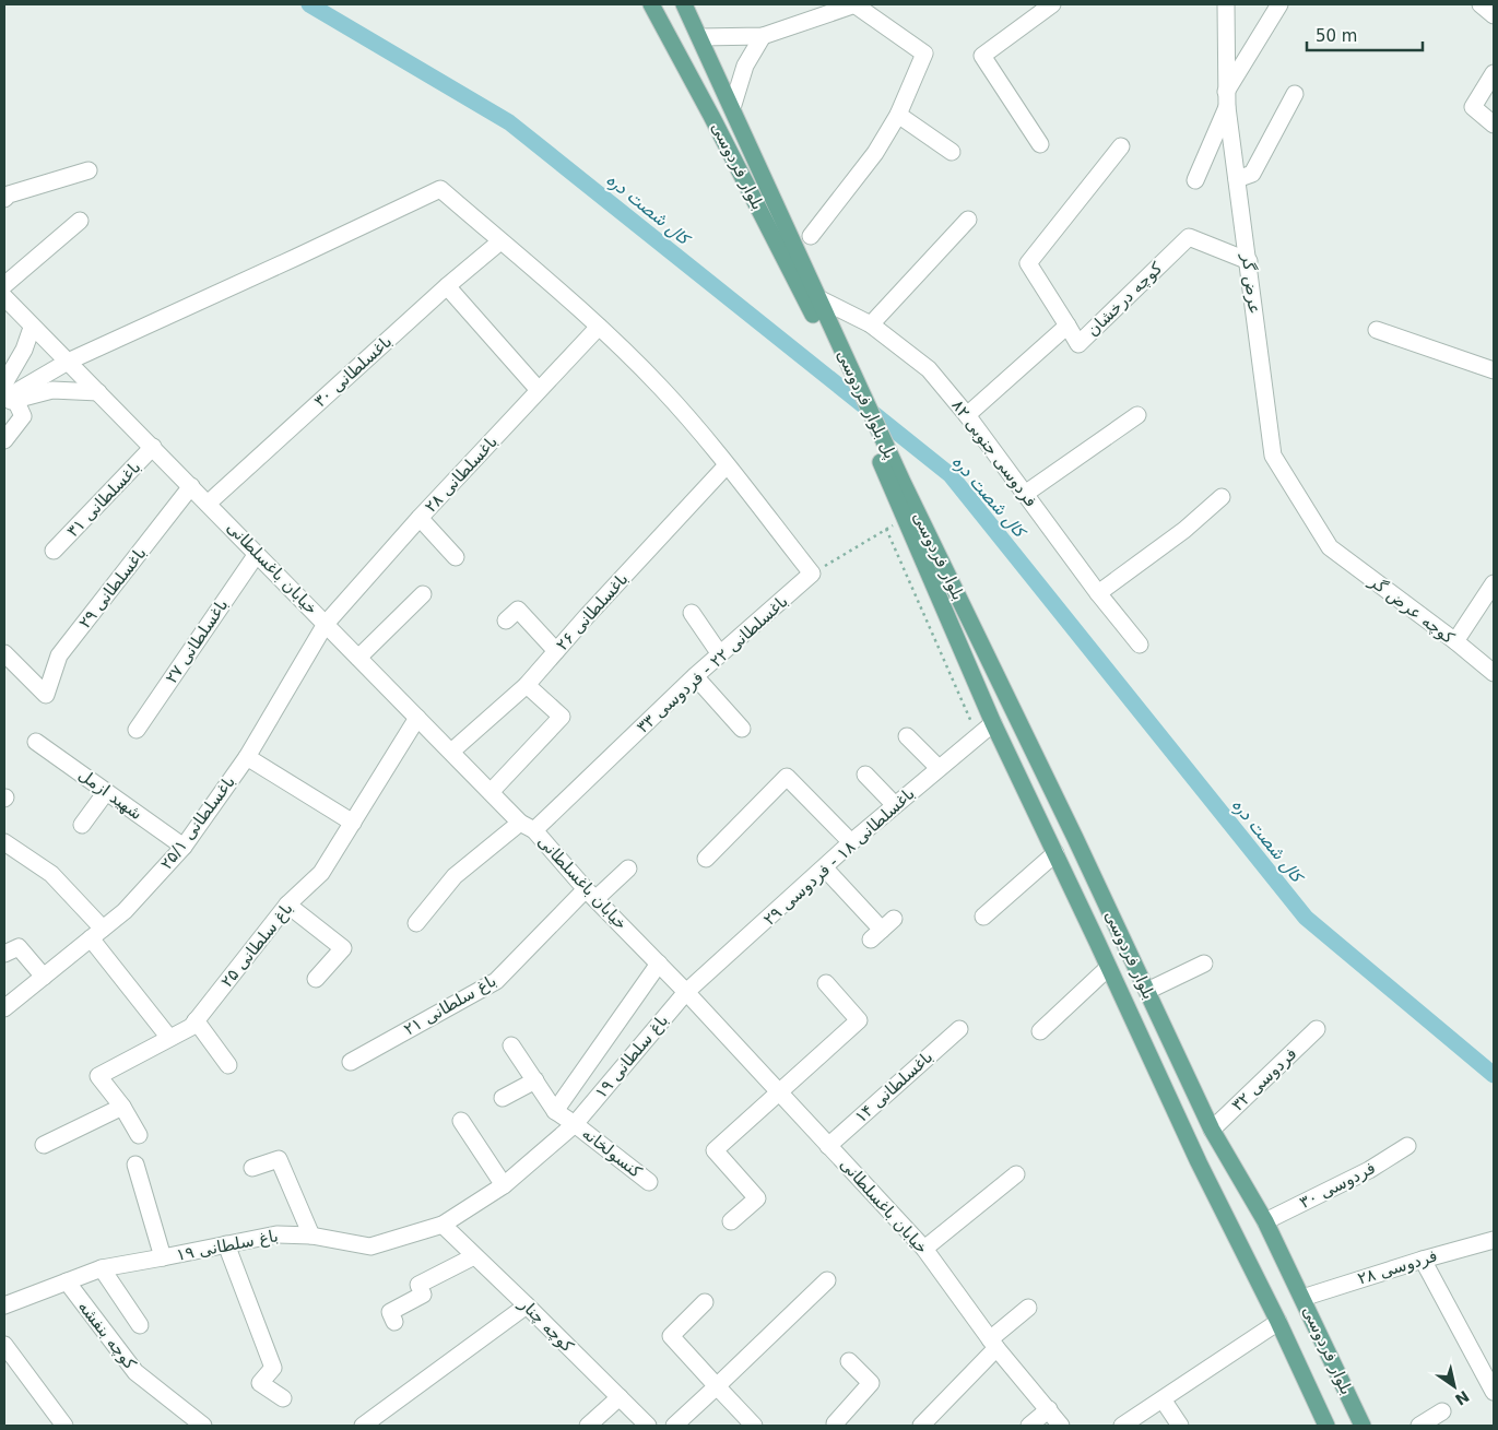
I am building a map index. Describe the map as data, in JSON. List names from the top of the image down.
{
  "streets": {
    "main road": ["بلوار فردوسی", "پل بلوار فردوسی"],
    "street": [
      "عرض گر",
      "کوچه درخشان",
      "باغسلطانی ۳۰",
      "فردوسی جنوبی ۸۲",
      "باغسلطانی ۲۸",
      "باغسلطانی ۳۱",
      "خیابان باغسلطانی",
      "باغسلطانی ۲۹",
      "کوچه عرض گر",
      "باغسلطانی ۲۶",
      "باغسلطانی ۲۷",
      "باغسلطانی ۲۲ - فردوسی ۳۳",
      "شهید ازمل",
      "باغسلطانی ۲۵/۱",
      "باغسلطانی ۱۸ - فردوسی ۲۹",
      "باغ سلطانی ۲۵",
      "باغ سلطانی ۲۱",
      "باغ سلطانی ۱۹",
      "فردوسی ۳۲",
      "باغسلطانی ۱۴",
      "کنسولخانه",
      "فردوسی ۳۰",
      "فردوسی ۲۸",
      "کوچه چنار",
      "کوچه بنفشه"
    ]
  },
  "crossings": [
    ["بلوار فردوسی", "پل بلوار فردوسی"],
    ["بلوار فردوسی", "فردوسی جنوبی ۸۲"],
    ["بلوار فردوسی", "باغسلطانی ۱۸ - فردوسی ۲۹"],
    ["بلوار فردوسی", "فردوسی ۳۲"],
    ["بلوار فردوسی", "فردوسی ۳۰"],
    ["بلوار فردوسی", "فردوسی ۲۸"],
    ["عرض گر", "کوچه درخشان"],
    ["عرض گر", "کوچه عرض گر"],
    ["کوچه درخشان", "فردوسی جنوبی ۸۲"],
    ["باغسلطانی ۳۰", "خیابان باغسلطانی"],
    ["باغسلطانی ۲۸", "خیابان باغسلطانی"],
    ["باغسلطانی ۲۸", "باغسلطانی ۲۵/۱"],
    ["باغسلطانی ۳۱", "خیابان باغسلطانی"],
    ["خیابان باغسلطانی", "باغسلطانی ۲۹"],
    ["خیابان باغسلطانی", "باغسلطانی ۲۶"],
    ["خیابان باغسلطانی", "باغسلطانی ۲۷"],
    ["خیابان باغسلطانی", "باغسلطانی ۲۲ - فردوسی ۳۳"],
    ["خیابان باغسلطانی", "باغسلطانی ۲۵/۱"],
    ["خیابان باغسلطانی", "باغسلطانی ۱۸ - فردوسی ۲۹"],
    ["خیابان باغسلطانی", "باغ سلطانی ۲۵"],
    ["خیابان باغسلطانی", "باغ سلطانی ۲۱"],
    ["خیابان باغسلطانی", "باغ سلطانی ۱۹"],
    ["خیابان باغسلطانی", "باغسلطانی ۱۴"],
    ["شهید ازمل", "باغسلطانی ۲۵/۱"],
    ["باغسلطانی ۱۸ - فردوسی ۲۹", "باغ سلطانی ۱۹"],
    ["باغ سلطانی ۱۹", "کنسولخانه"],
    ["باغ سلطانی ۱۹", "کوچه چنار"],
    ["باغ سلطانی ۱۹", "کوچه بنفشه"]
  ],
  "water": ["کال شصت دره"],
  "scale_bar": "50 m",
  "north": "bottom right"
}
